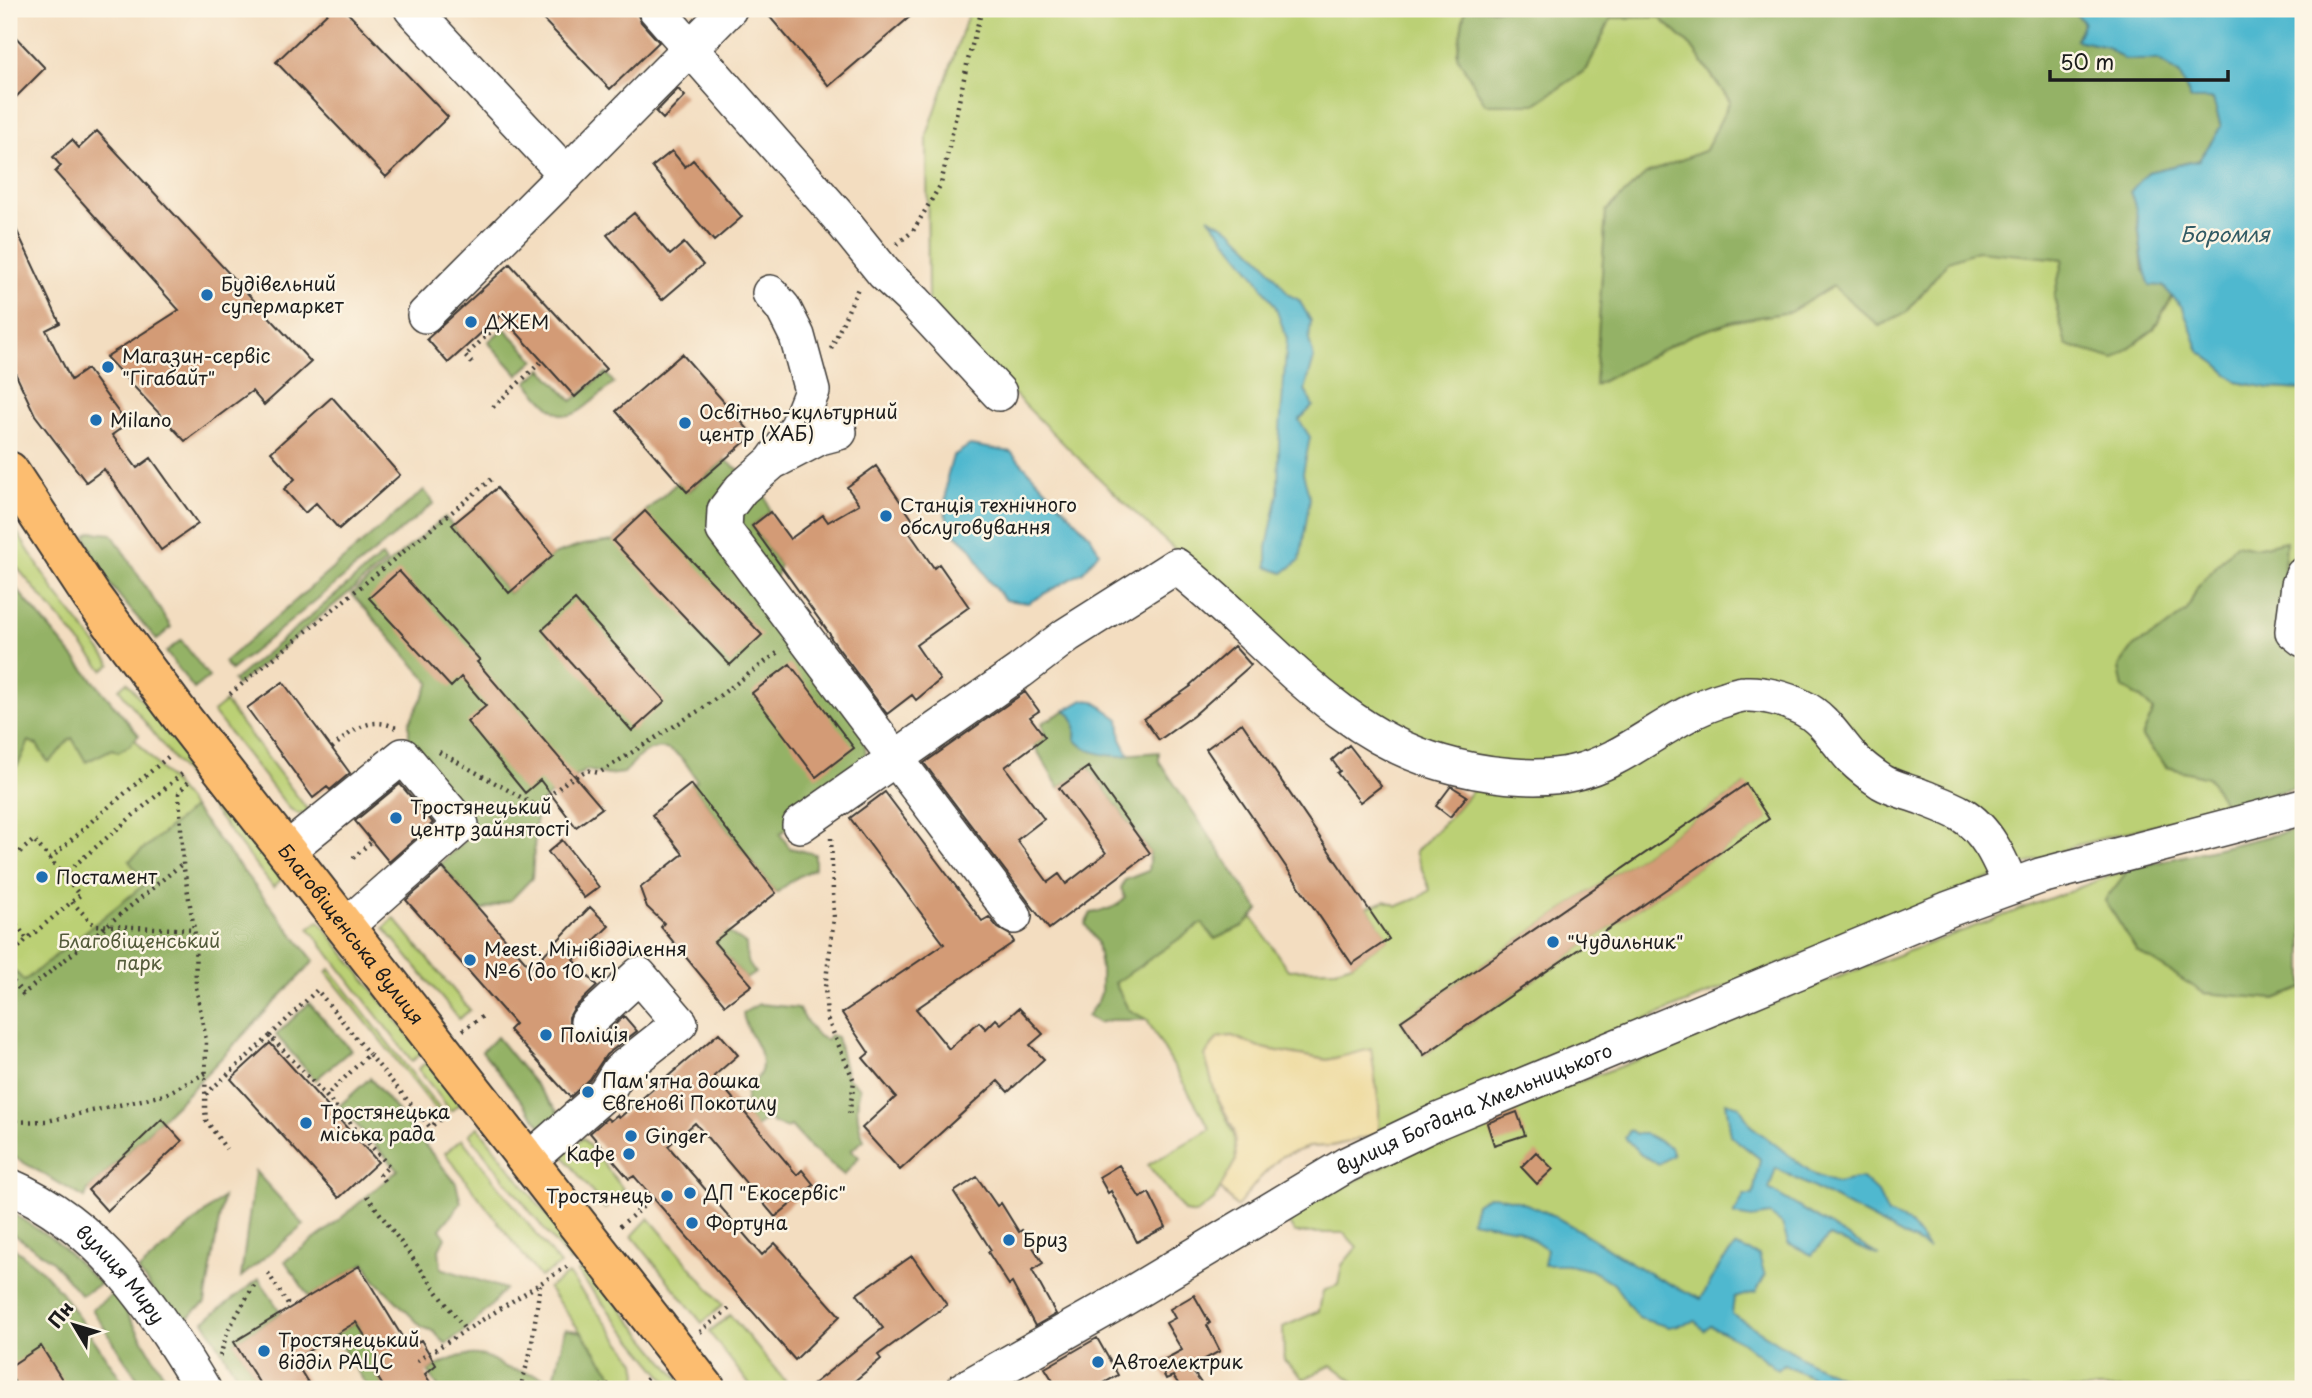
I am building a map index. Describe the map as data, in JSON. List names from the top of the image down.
{
  "streets": {
    "main road": ["Благовіщенська вулиця"],
    "street": ["вулиця Богдана Хмельницького", "вулиця Миру"]
  },
  "water": ["Боромля"],
  "parks": ["Благовіщенський парк"],
  "places": [
    "Будівельний супермаркет",
    "ДЖЕМ",
    "Магазин-сервіс \"Гігабайт\"",
    "Milano",
    "Освітньо-культурний центр (ХАБ)",
    "Cтанція технічного обслуговування",
    "Тростянецький центр зайнятості",
    "Постамент",
    "\"Чудильник\"",
    "Meest. Мінівідділення №6 (до 10 кг)",
    "Поліція",
    "Пам'ятна дошка Євгенові Покотилу",
    "Тростянецька міська рада",
    "Ginger",
    "Кафе",
    "ДП \"Екосервіс\"",
    "Тростянець",
    "Фортуна",
    "Бриз",
    "Тростянецький відділ РАЦС",
    "Автоелектрик"
  ],
  "scale_bar": "50 m",
  "north": "top left"
}
